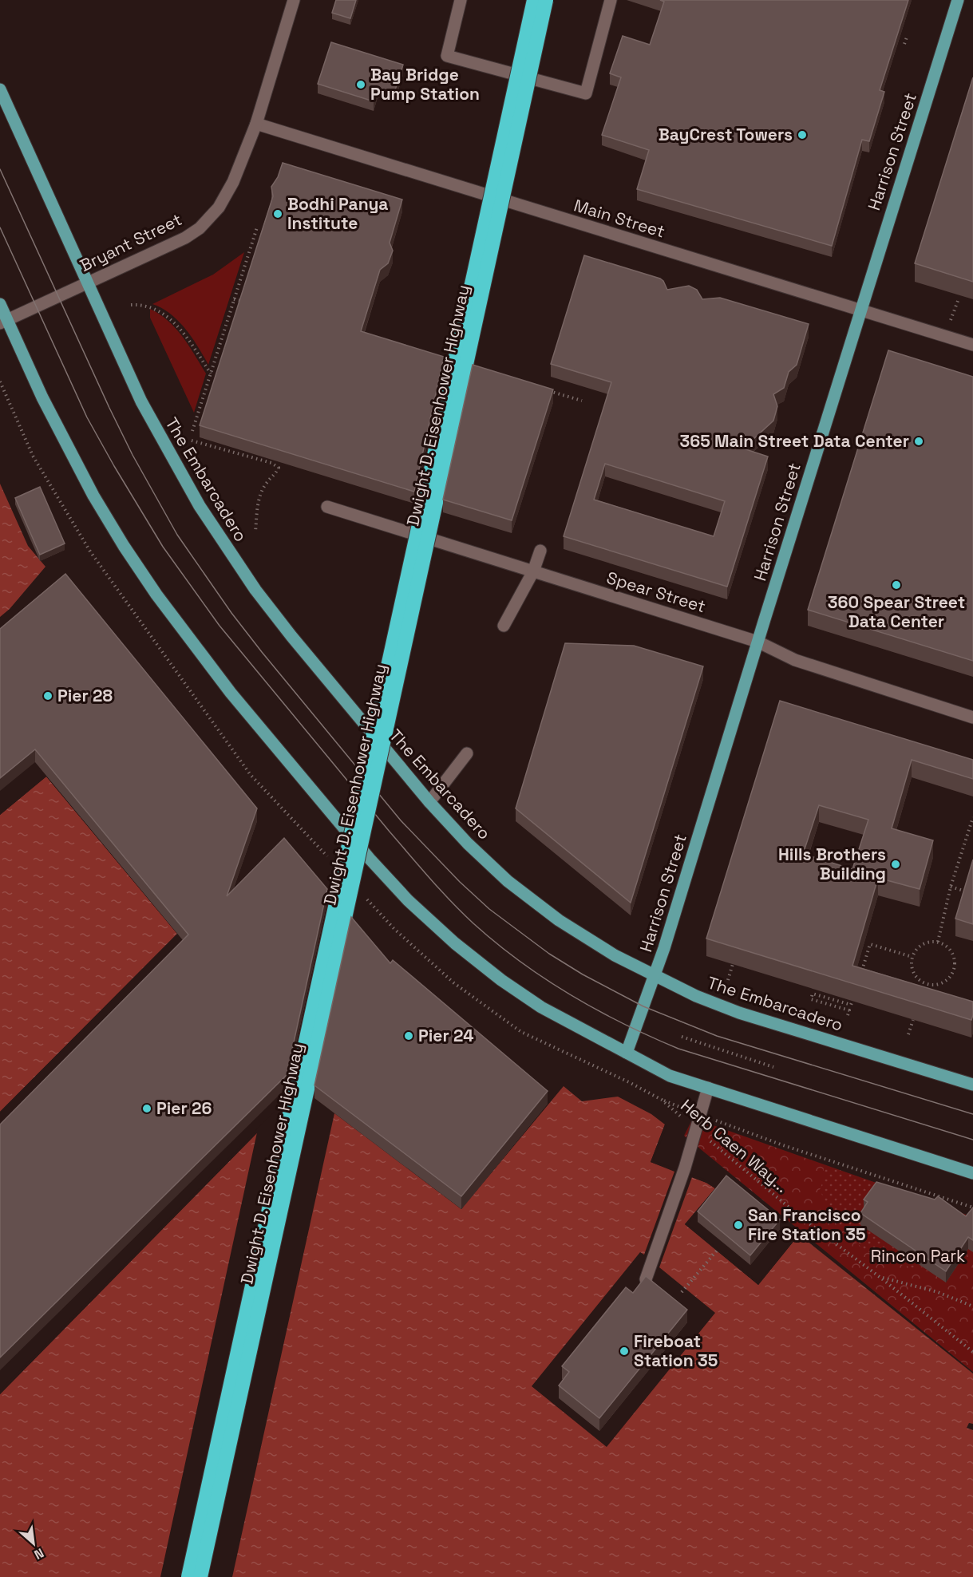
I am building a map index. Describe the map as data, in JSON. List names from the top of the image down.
{
  "streets": {
    "highway": ["Dwight D. Eisenhower Highway"],
    "main road": ["Harrison Street", "The Embarcadero"],
    "street": ["Main Street", "Bryant Street", "Spear Street"],
    "path": ["Herb Caen Way..."]
  },
  "crossings": [
    ["Harrison Street", "Main Street"],
    ["Harrison Street", "The Embarcadero"],
    ["Harrison Street", "Spear Street"],
    ["Main Street", "Bryant Street"],
    ["Bryant Street", "The Embarcadero"]
  ],
  "parks": ["Rincon Park"],
  "places": [
    "Bay Bridge Pump Station",
    "BayCrest Towers",
    "Bodhi Panya Institute",
    "365 Main Street Data Center",
    "360 Spear Street Data Center",
    "Pier 28",
    "Hills Brothers Building",
    "Pier 24",
    "Pier 26",
    "San Francisco Fire Station 35",
    "Fireboat Station 35"
  ],
  "north": "bottom right"
}
